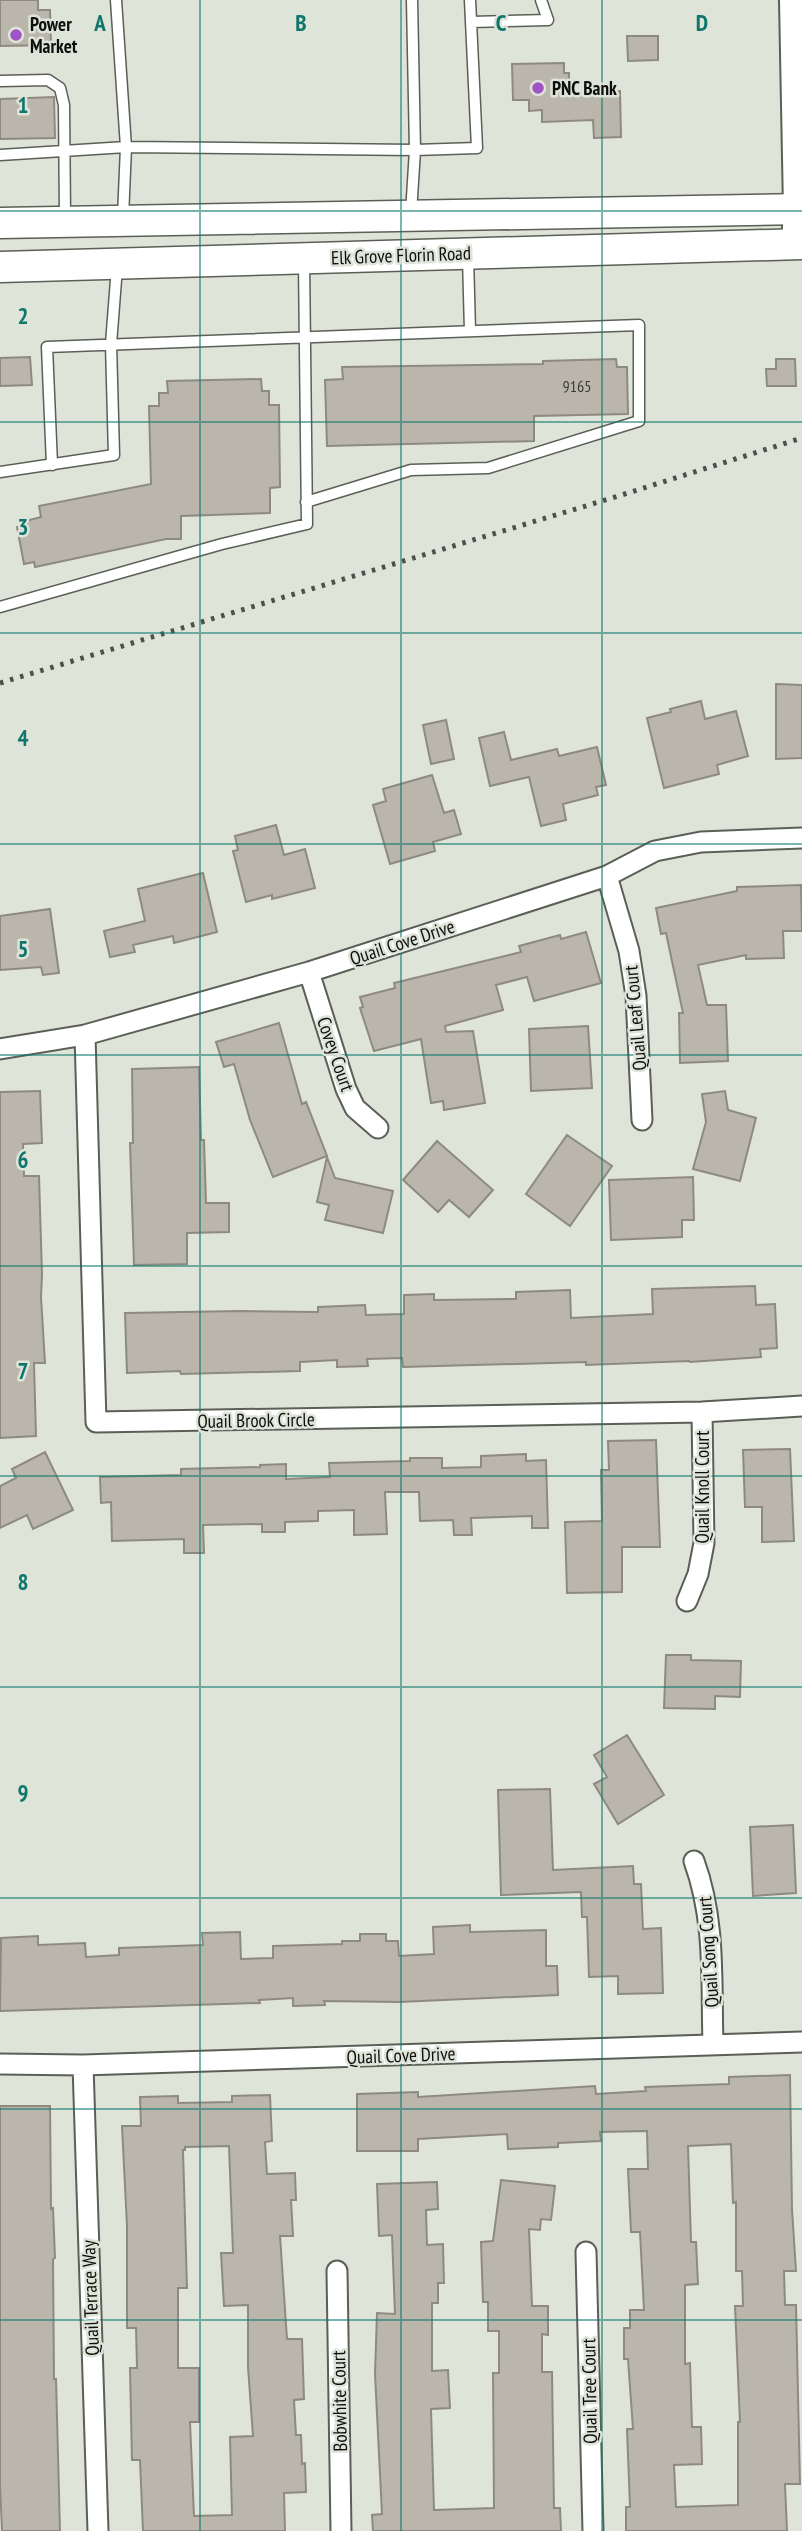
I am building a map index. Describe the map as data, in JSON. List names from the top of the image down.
{
  "streets": {
    "main road": ["Elk Grove Florin Road"],
    "street": [
      "Quail Cove Drive",
      "Quail Leaf Court",
      "Covey Court",
      "Quail Brook Circle",
      "Quail Knoll Court",
      "Quail Song Court",
      "Quail Terrace Way",
      "Quail Tree Court",
      "Bobwhite Court"
    ]
  },
  "crossings": [
    ["Quail Cove Drive", "Quail Leaf Court"],
    ["Quail Cove Drive", "Covey Court"],
    ["Quail Cove Drive", "Quail Brook Circle"],
    ["Quail Cove Drive", "Quail Song Court"],
    ["Quail Cove Drive", "Quail Terrace Way"],
    ["Quail Brook Circle", "Quail Knoll Court"]
  ],
  "places": ["Power Market", "PNC Bank"],
  "house_numbers": ["9165"],
  "grid": {
    "columns": [
      "A",
      "B",
      "C",
      "D"
    ],
    "rows": [
      "1",
      "2",
      "3",
      "4",
      "5",
      "6",
      "7",
      "8",
      "9"
    ]
  }
}
